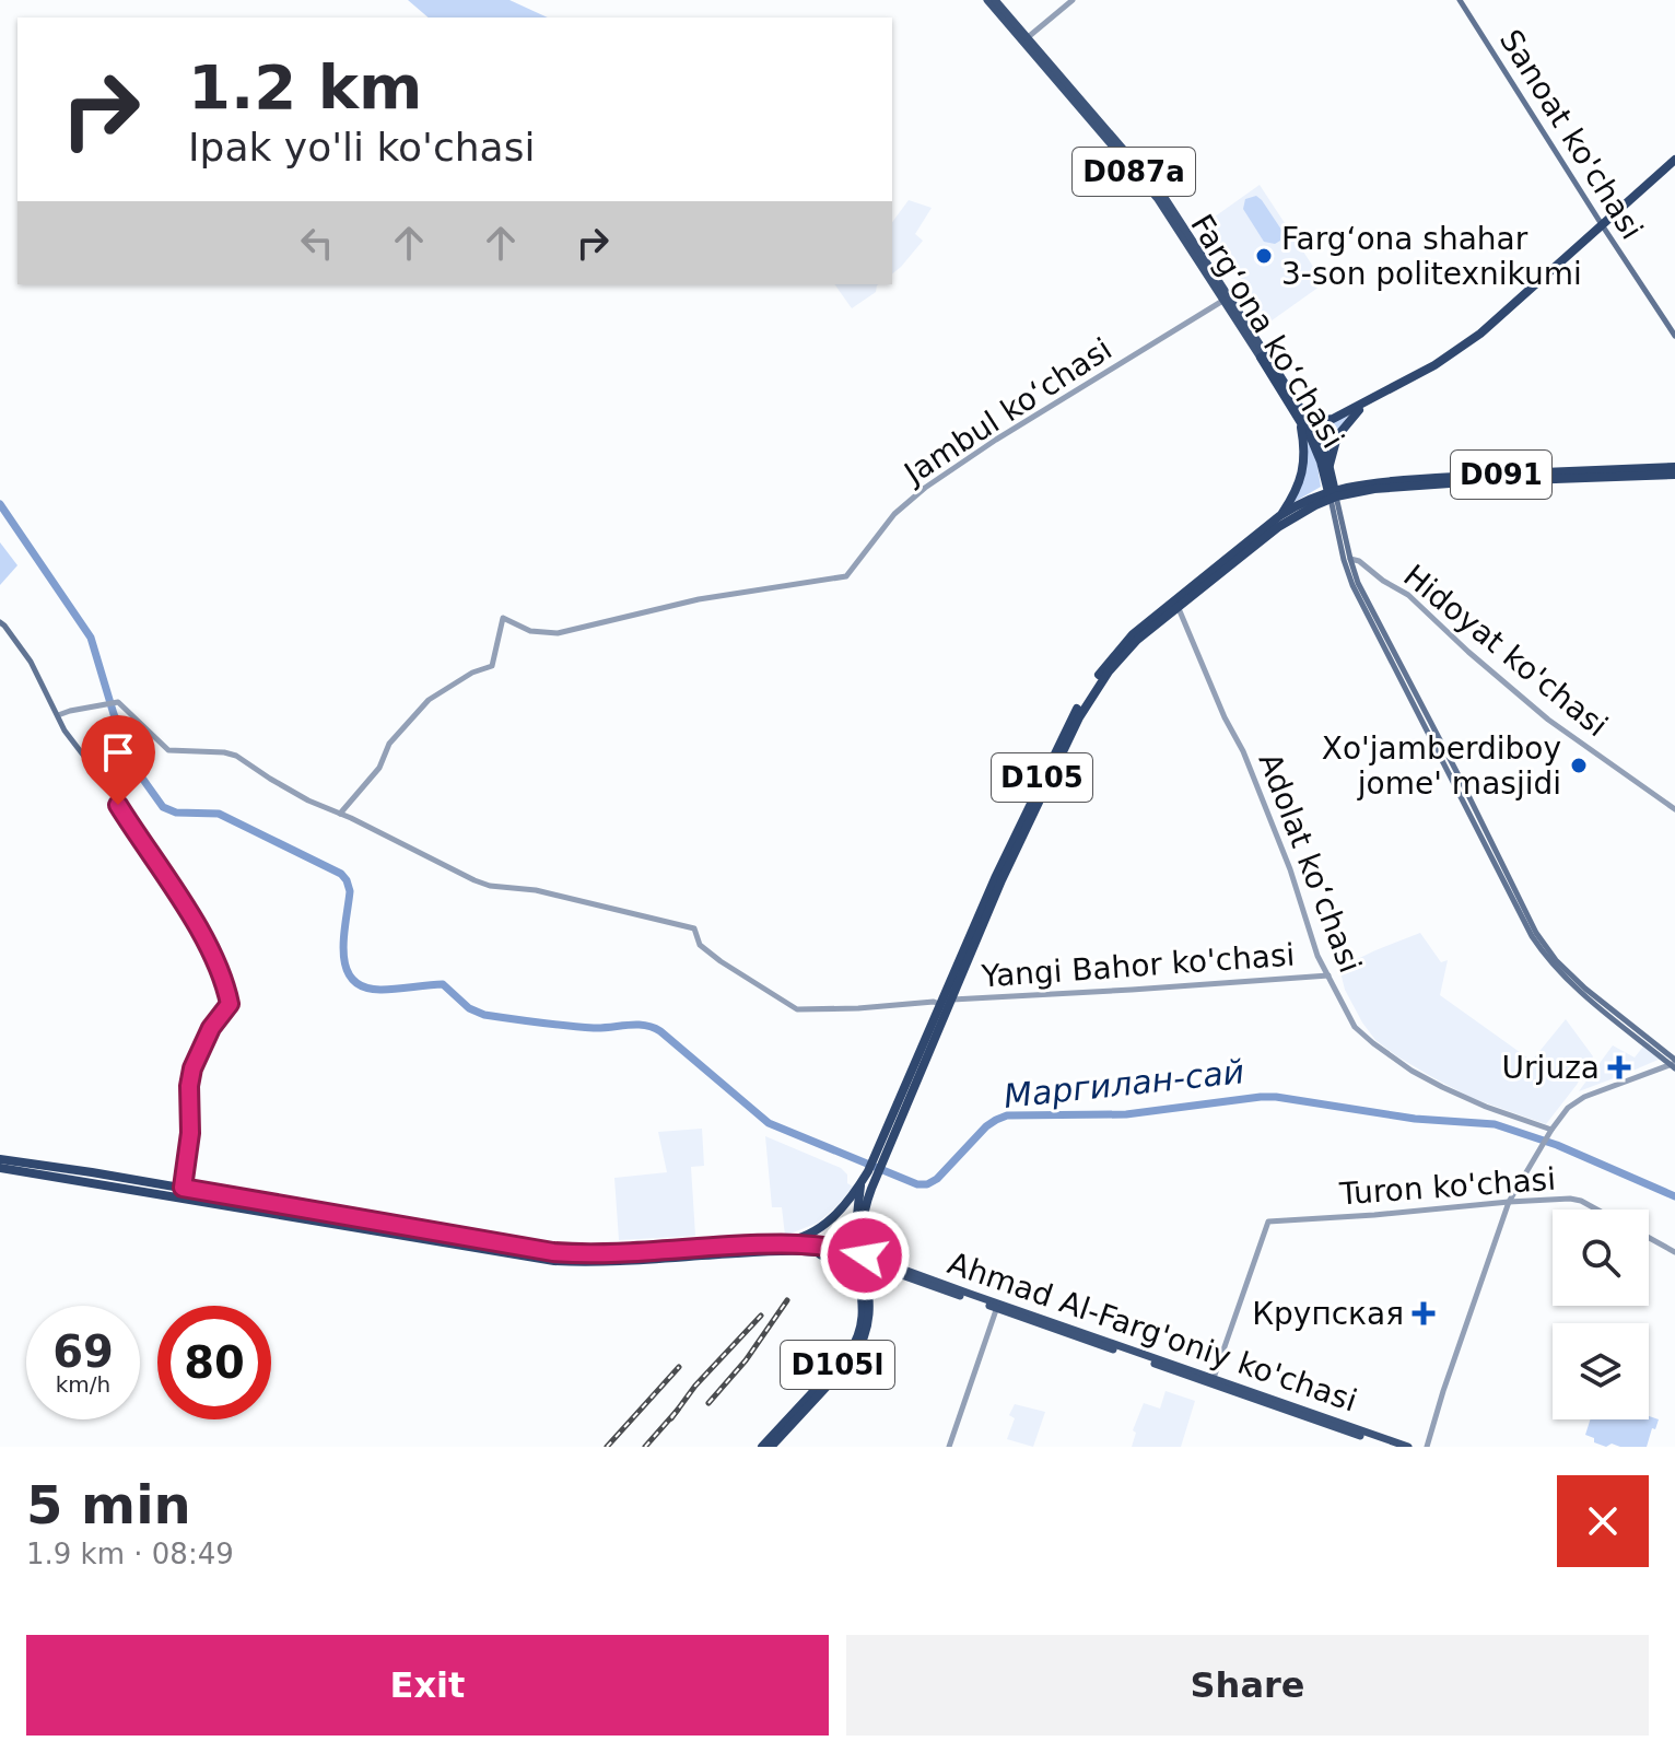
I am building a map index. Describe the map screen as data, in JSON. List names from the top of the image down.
{
  "streets": {
    "highway": [
      "Fargʻona koʻchasi",
      "D091",
      "D105",
      "Ahmad Al-Farg'oniy ko'chasi",
      "D105l"
    ],
    "main road": ["Sanoat ko'chasi", "D087a"],
    "street": [
      "Jambul koʻchasi",
      "Hidoyat ko'chasi",
      "Adolat koʻchasi",
      "Yangi Bahor ko'chasi",
      "Turon ko'chasi"
    ]
  },
  "crossings": [
    ["Fargʻona koʻchasi", "Jambul koʻchasi"],
    ["Fargʻona koʻchasi", "D091"],
    ["Fargʻona koʻchasi", "D105"],
    ["D091", "D105"],
    ["D105", "Adolat koʻchasi"],
    ["D105", "Yangi Bahor ko'chasi"],
    ["D105", "Ahmad Al-Farg'oniy ko'chasi"],
    ["D105", "D105l"],
    ["Adolat koʻchasi", "Yangi Bahor ko'chasi"],
    ["Turon ko'chasi", "Ahmad Al-Farg'oniy ko'chasi"],
    ["Ahmad Al-Farg'oniy ko'chasi", "D105l"]
  ],
  "water": ["Маргилан-сай"],
  "places": {
    "other": ["Farg‘ona shahar 3-son politexnikumi", "Xo'jamberdiboy jome' masjidi"],
    "health": ["Urjuza", "Крупская"]
  },
  "page": {
    "turn": ["1.2 km", "Ipak yo'li ko'chasi"],
    "speed": "69 km/h",
    "limit": "80",
    "heading": ["5 min", "1.9 km · 08:49"],
    "buttons": ["Exit", "Share"]
  }
}
